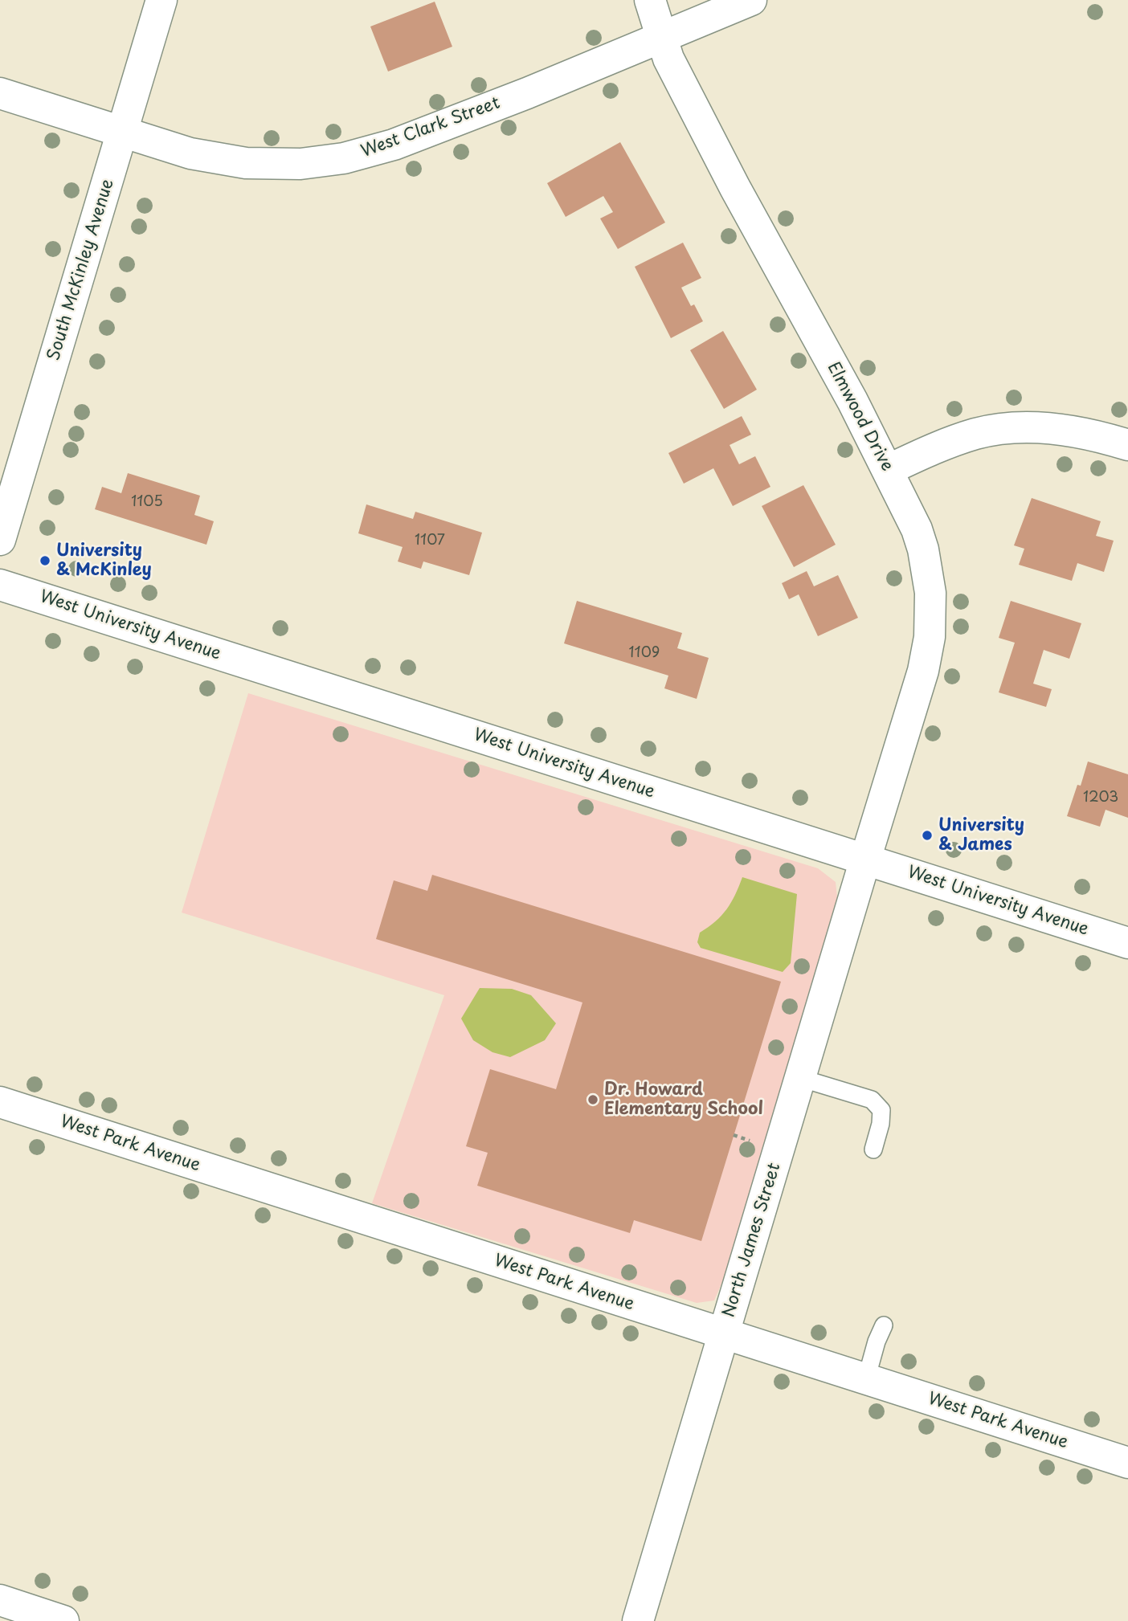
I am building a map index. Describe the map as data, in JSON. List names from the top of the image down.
{
  "streets": {
    "street": [
      "West Clark Street",
      "South McKinley Avenue",
      "Elmwood Drive",
      "West University Avenue",
      "West Park Avenue",
      "North James Street"
    ]
  },
  "crossings": [
    ["West Clark Street", "South McKinley Avenue"],
    ["West Clark Street", "Elmwood Drive"],
    ["Elmwood Drive", "West University Avenue"],
    ["Elmwood Drive", "North James Street"],
    ["West University Avenue", "North James Street"],
    ["West Park Avenue", "North James Street"]
  ],
  "places": ["University & McKinley", "University & James", "Dr. Howard Elementary School"],
  "house_numbers": [
    "1105",
    "1107",
    "1109",
    "1203"
  ]
}
